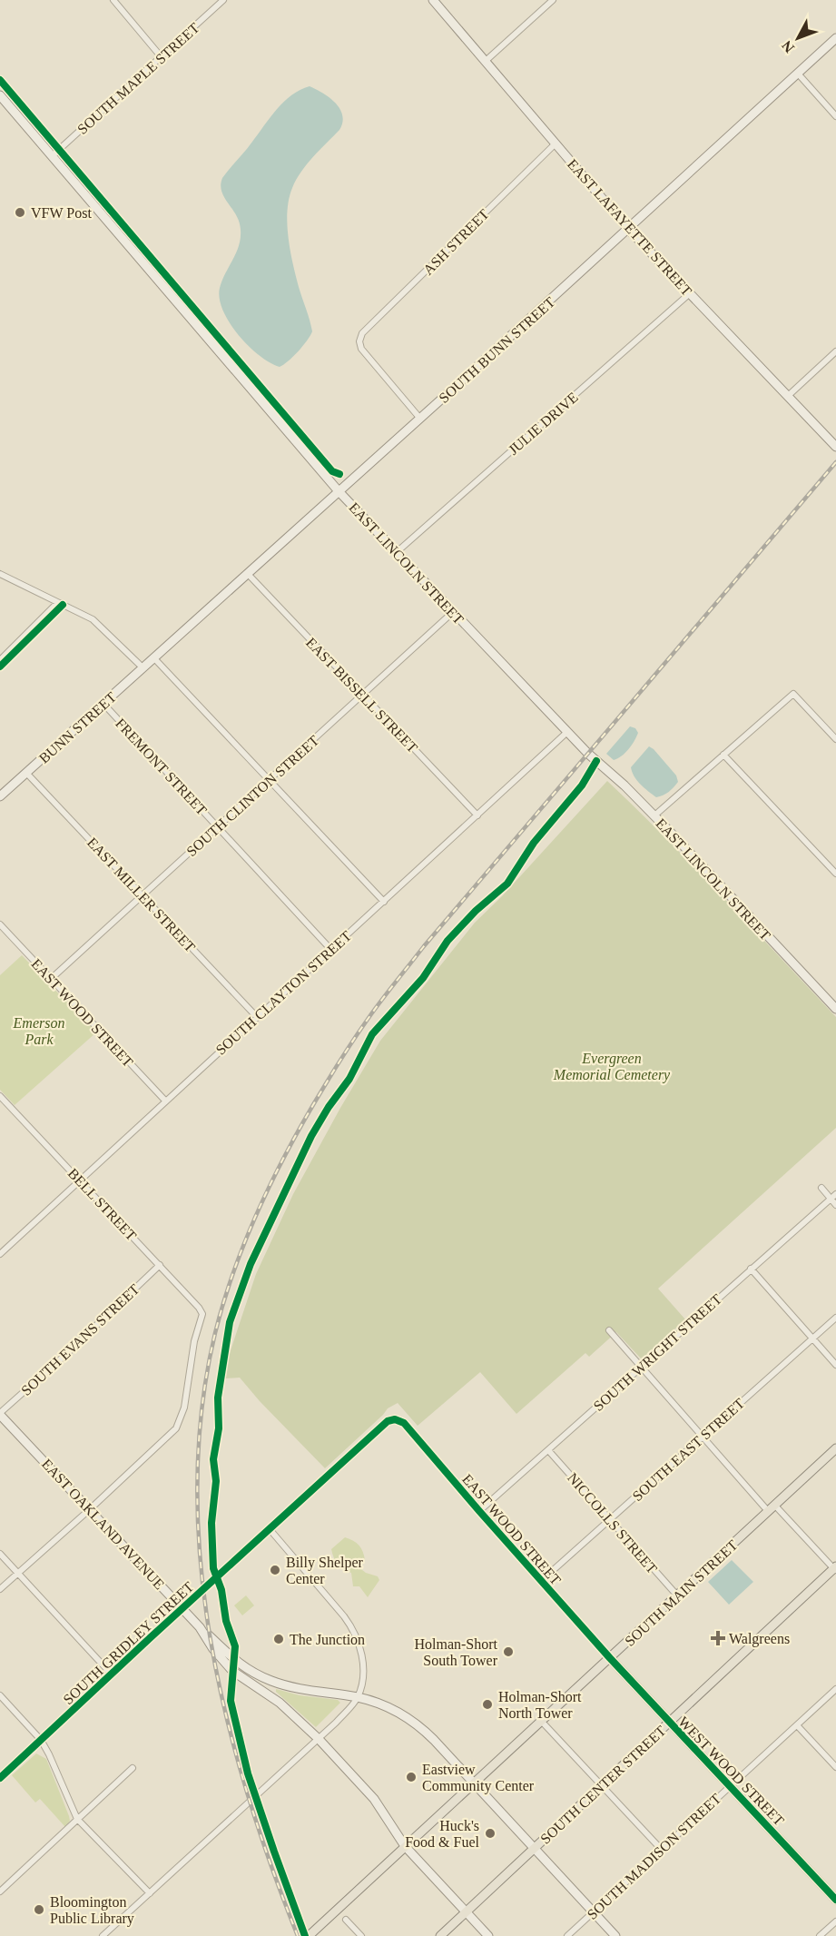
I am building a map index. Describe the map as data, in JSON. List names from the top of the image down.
{
  "streets": {
    "main road": [
      "EAST LAFAYETTE STREET",
      "SOUTH BUNN STREET",
      "EAST LINCOLN STREET",
      "BUNN STREET",
      "EAST OAKLAND AVENUE",
      "SOUTH MAIN STREET",
      "WEST WOOD STREET",
      "SOUTH CENTER STREET"
    ],
    "street": [
      "SOUTH MAPLE STREET",
      "ASH STREET",
      "JULIE DRIVE",
      "EAST BISSELL STREET",
      "FREMONT STREET",
      "SOUTH CLINTON STREET",
      "EAST MILLER STREET",
      "SOUTH CLAYTON STREET",
      "EAST WOOD STREET",
      "BELL STREET",
      "SOUTH EVANS STREET",
      "SOUTH WRIGHT STREET",
      "SOUTH EAST STREET",
      "NICCOLLS STREET",
      "SOUTH GRIDLEY STREET",
      "SOUTH MADISON STREET"
    ]
  },
  "crossings": [
    ["SOUTH MAPLE STREET", "EAST LINCOLN STREET"],
    ["EAST LAFAYETTE STREET", "ASH STREET"],
    ["EAST LAFAYETTE STREET", "SOUTH BUNN STREET"],
    ["EAST LAFAYETTE STREET", "JULIE DRIVE"],
    ["ASH STREET", "SOUTH BUNN STREET"],
    ["SOUTH BUNN STREET", "EAST LINCOLN STREET"],
    ["SOUTH BUNN STREET", "EAST BISSELL STREET"],
    ["SOUTH BUNN STREET", "BUNN STREET"],
    ["JULIE DRIVE", "EAST LINCOLN STREET"],
    ["EAST LINCOLN STREET", "SOUTH CLINTON STREET"],
    ["EAST LINCOLN STREET", "SOUTH CLAYTON STREET"],
    ["EAST BISSELL STREET", "SOUTH CLINTON STREET"],
    ["EAST BISSELL STREET", "SOUTH CLAYTON STREET"],
    ["BUNN STREET", "FREMONT STREET"],
    ["BUNN STREET", "EAST MILLER STREET"],
    ["FREMONT STREET", "SOUTH CLINTON STREET"],
    ["FREMONT STREET", "SOUTH CLAYTON STREET"],
    ["SOUTH CLINTON STREET", "EAST MILLER STREET"],
    ["SOUTH CLINTON STREET", "EAST WOOD STREET"],
    ["EAST MILLER STREET", "SOUTH CLAYTON STREET"],
    ["SOUTH CLAYTON STREET", "EAST WOOD STREET"],
    ["SOUTH CLAYTON STREET", "BELL STREET"],
    ["EAST WOOD STREET", "SOUTH WRIGHT STREET"],
    ["EAST WOOD STREET", "SOUTH EAST STREET"],
    ["EAST WOOD STREET", "SOUTH MAIN STREET"],
    ["EAST WOOD STREET", "SOUTH GRIDLEY STREET"],
    ["EAST WOOD STREET", "WEST WOOD STREET"],
    ["BELL STREET", "SOUTH EVANS STREET"],
    ["BELL STREET", "EAST OAKLAND AVENUE"],
    ["SOUTH EVANS STREET", "EAST OAKLAND AVENUE"],
    ["SOUTH WRIGHT STREET", "NICCOLLS STREET"],
    ["SOUTH EAST STREET", "NICCOLLS STREET"],
    ["NICCOLLS STREET", "SOUTH MAIN STREET"],
    ["EAST OAKLAND AVENUE", "SOUTH MAIN STREET"],
    ["EAST OAKLAND AVENUE", "SOUTH GRIDLEY STREET"],
    ["EAST OAKLAND AVENUE", "SOUTH CENTER STREET"],
    ["SOUTH MAIN STREET", "WEST WOOD STREET"],
    ["WEST WOOD STREET", "SOUTH CENTER STREET"],
    ["WEST WOOD STREET", "SOUTH MADISON STREET"]
  ],
  "parks": ["Emerson Park", "Evergreen Memorial Cemetery"],
  "places": {
    "other": [
      "VFW Post",
      "Billy Shelper Center",
      "The Junction",
      "Holman-Short South Tower",
      "Holman-Short North Tower",
      "Eastview Community Center",
      "Huck's Food & Fuel",
      "Bloomington Public Library"
    ],
    "health": ["Walgreens"]
  },
  "north": "bottom left"
}
